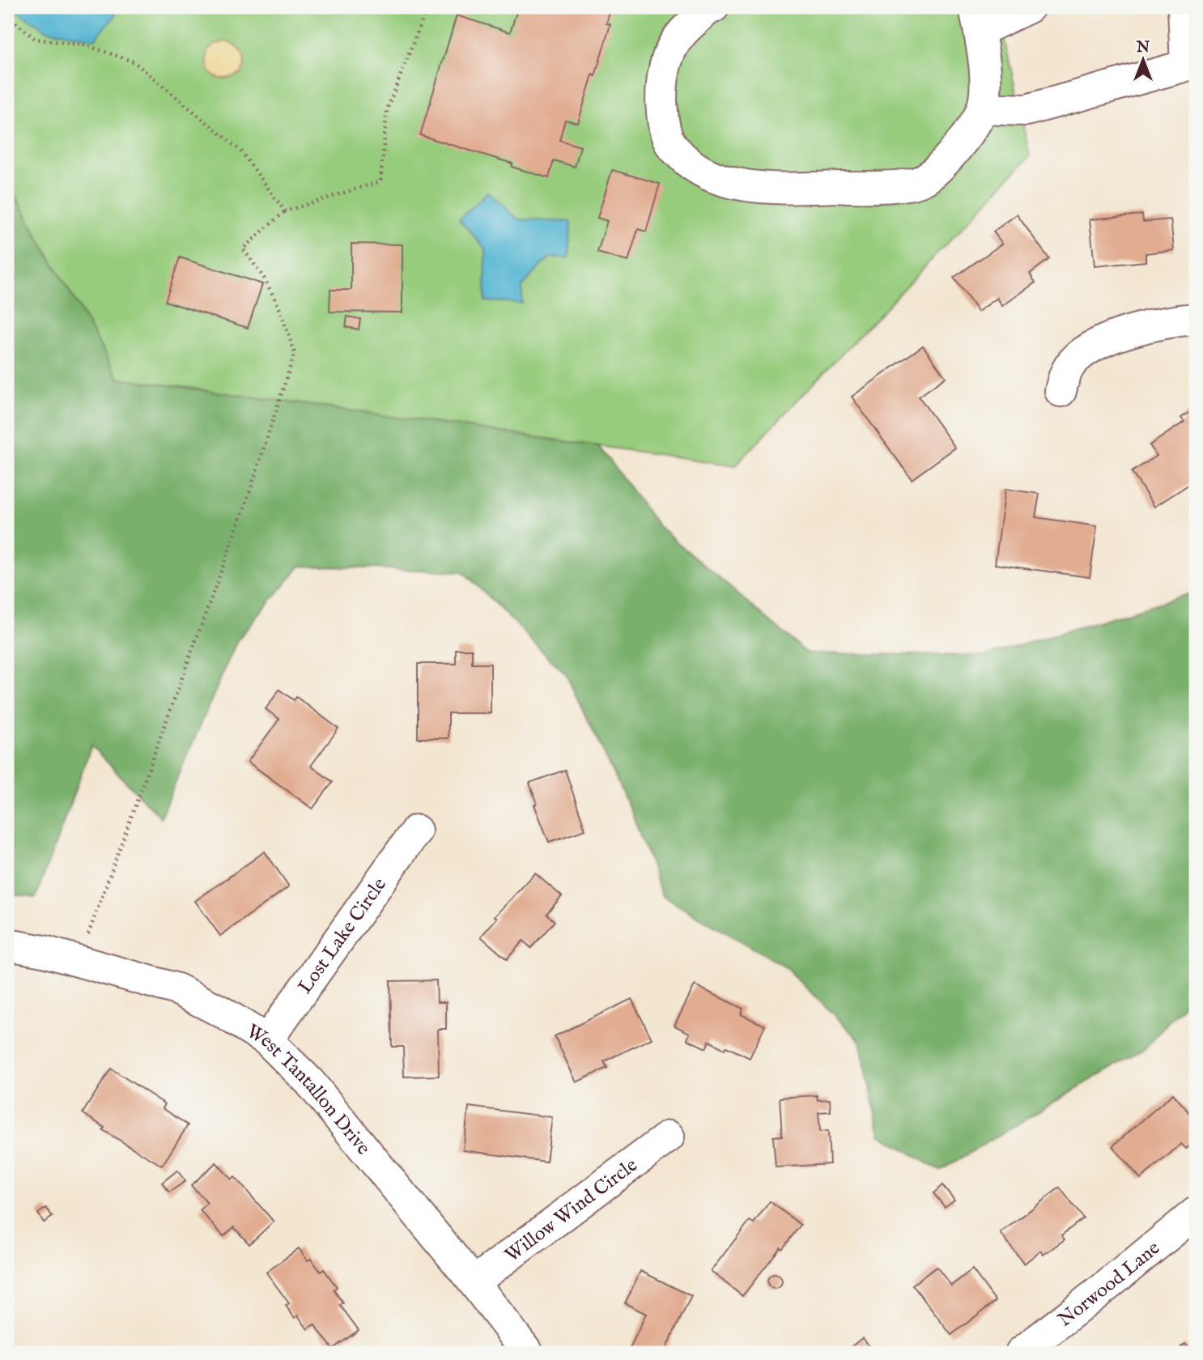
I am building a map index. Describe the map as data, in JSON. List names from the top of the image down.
{
  "streets": {
    "street": [
      "Lost Lake Circle",
      "West Tantallon Drive",
      "Willow Wind Circle",
      "Norwood Lane"
    ]
  },
  "crossings": [
    ["Lost Lake Circle", "West Tantallon Drive"],
    ["West Tantallon Drive", "Willow Wind Circle"]
  ],
  "north": "top"
}
